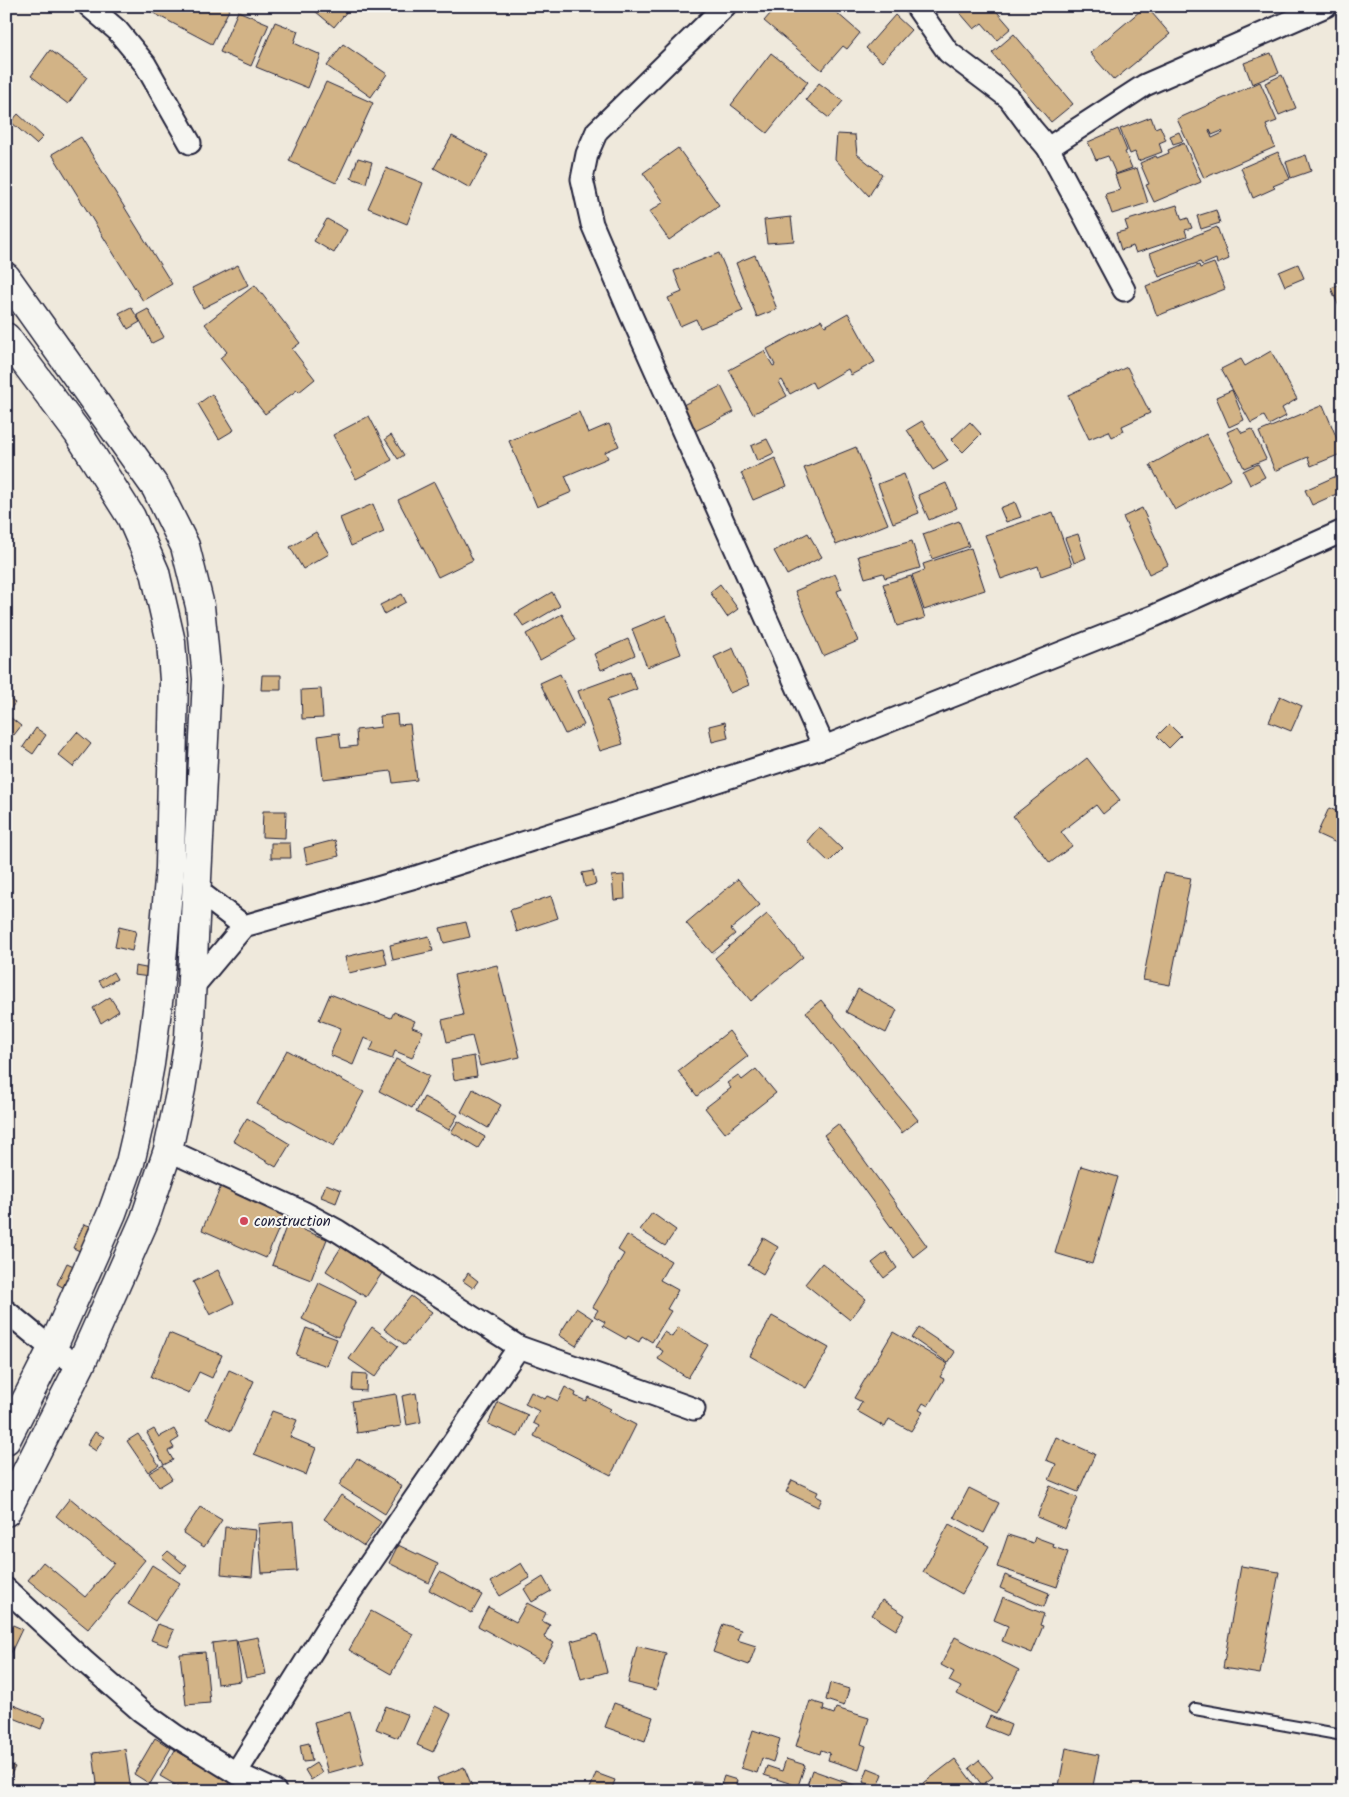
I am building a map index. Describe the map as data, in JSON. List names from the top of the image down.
{
  "places": ["construction"]
}
